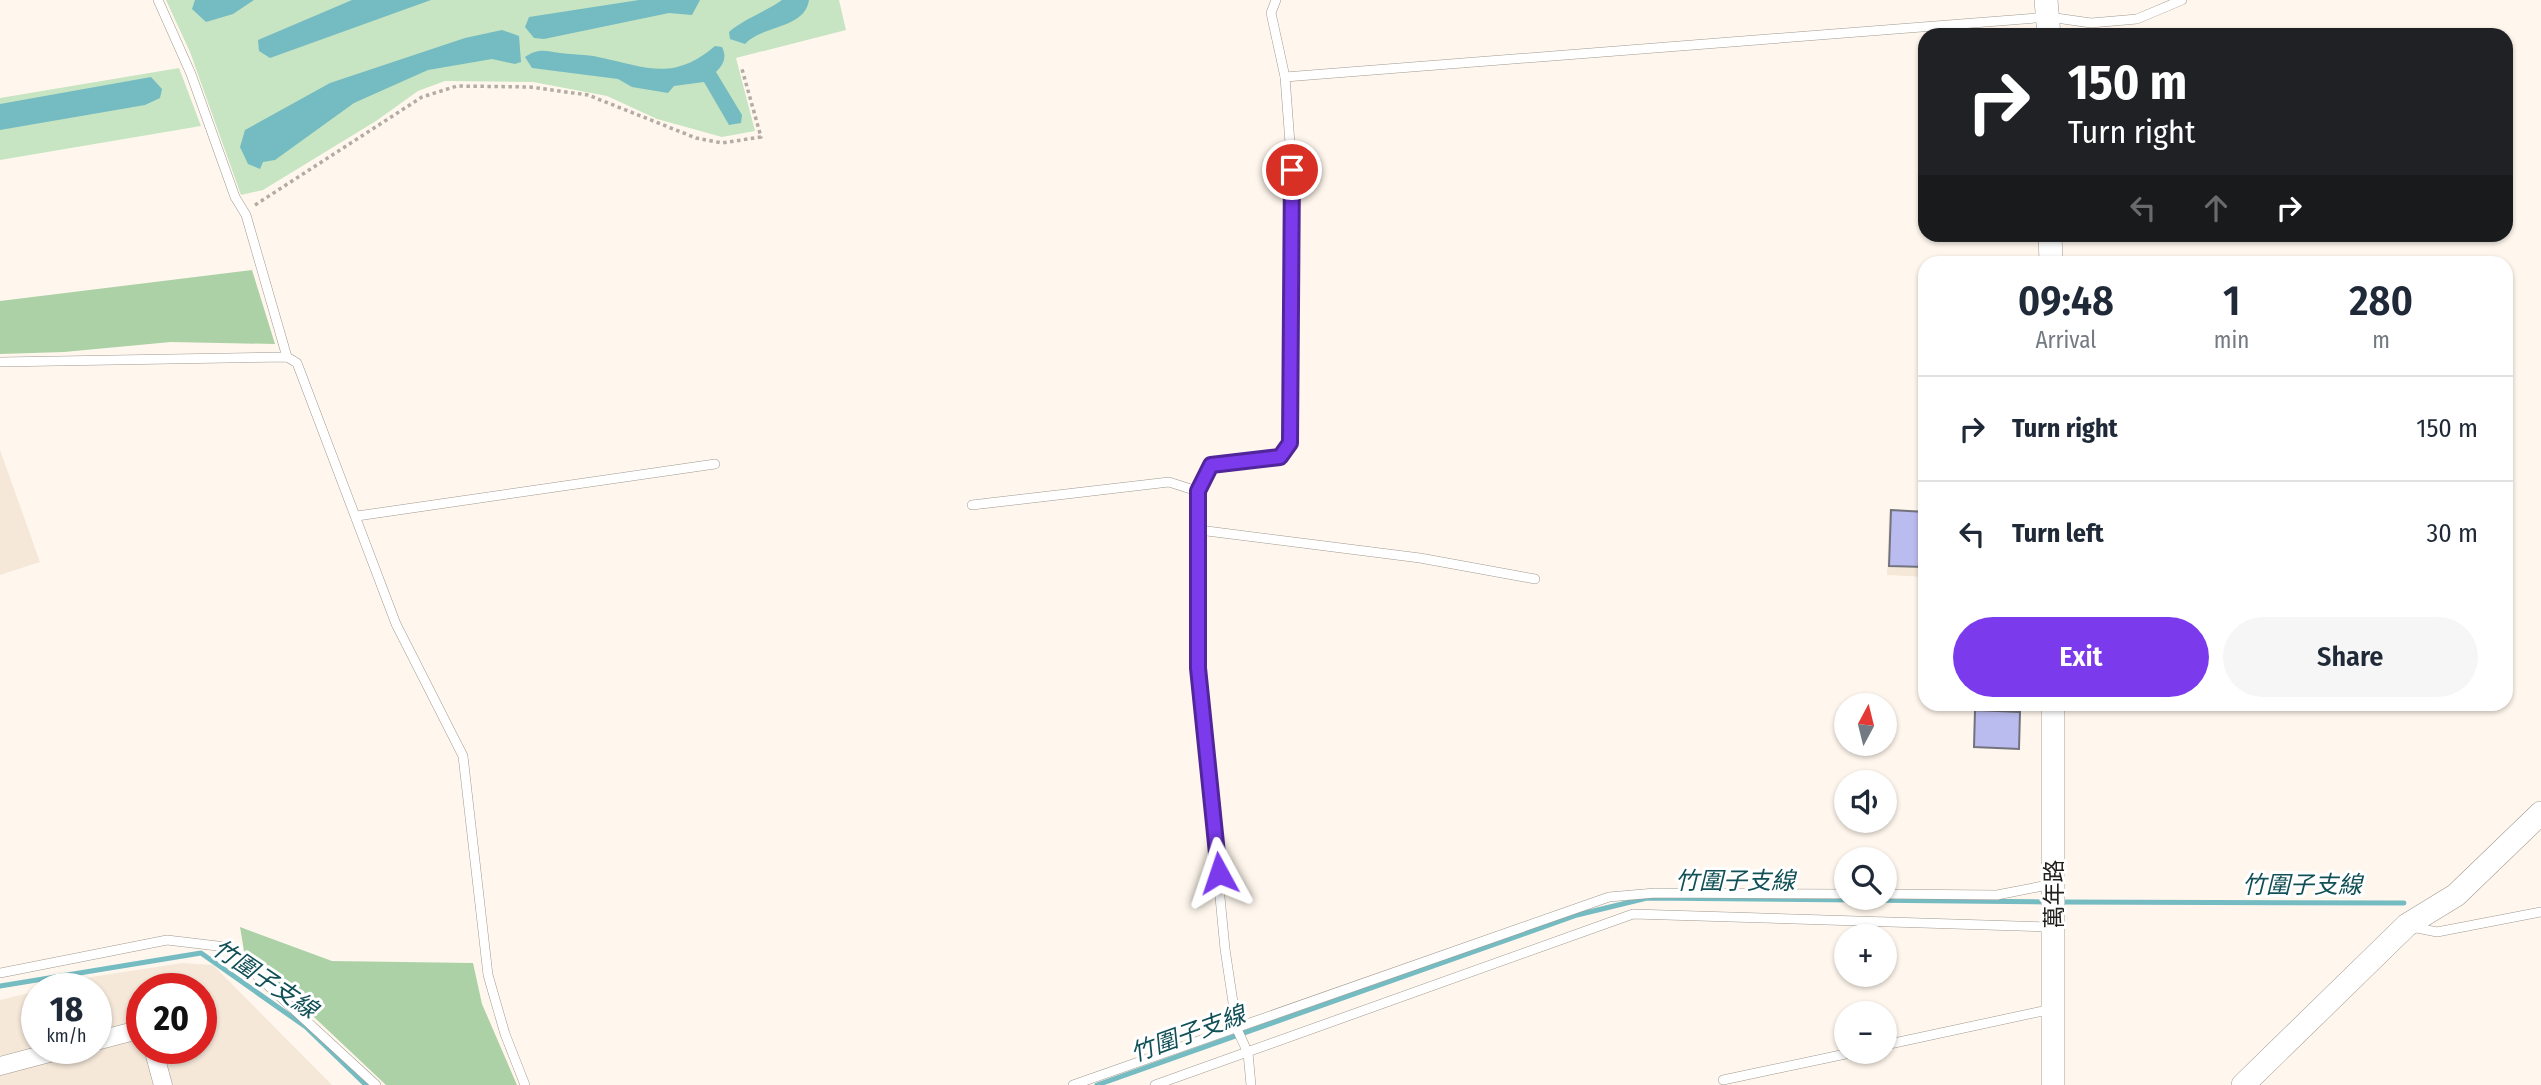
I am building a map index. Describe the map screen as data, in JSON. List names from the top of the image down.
{
  "streets": {
    "street": ["萬年路"]
  },
  "water": ["竹圍子支線"],
  "north": "top",
  "page": {
    "turn": ["150 m", "Turn right"],
    "eta": [
      "09:48",
      "Arrival",
      "1",
      "min",
      "280",
      "m"
    ],
    "list": [
      {
        "name": "Turn right",
        "value": "150 m"
      },
      {
        "name": "Turn left",
        "value": "30 m"
      }
    ],
    "buttons": ["Exit", "Share"],
    "map_buttons": ["+", "−"],
    "speed": "18 km/h",
    "limit": "20"
  }
}
